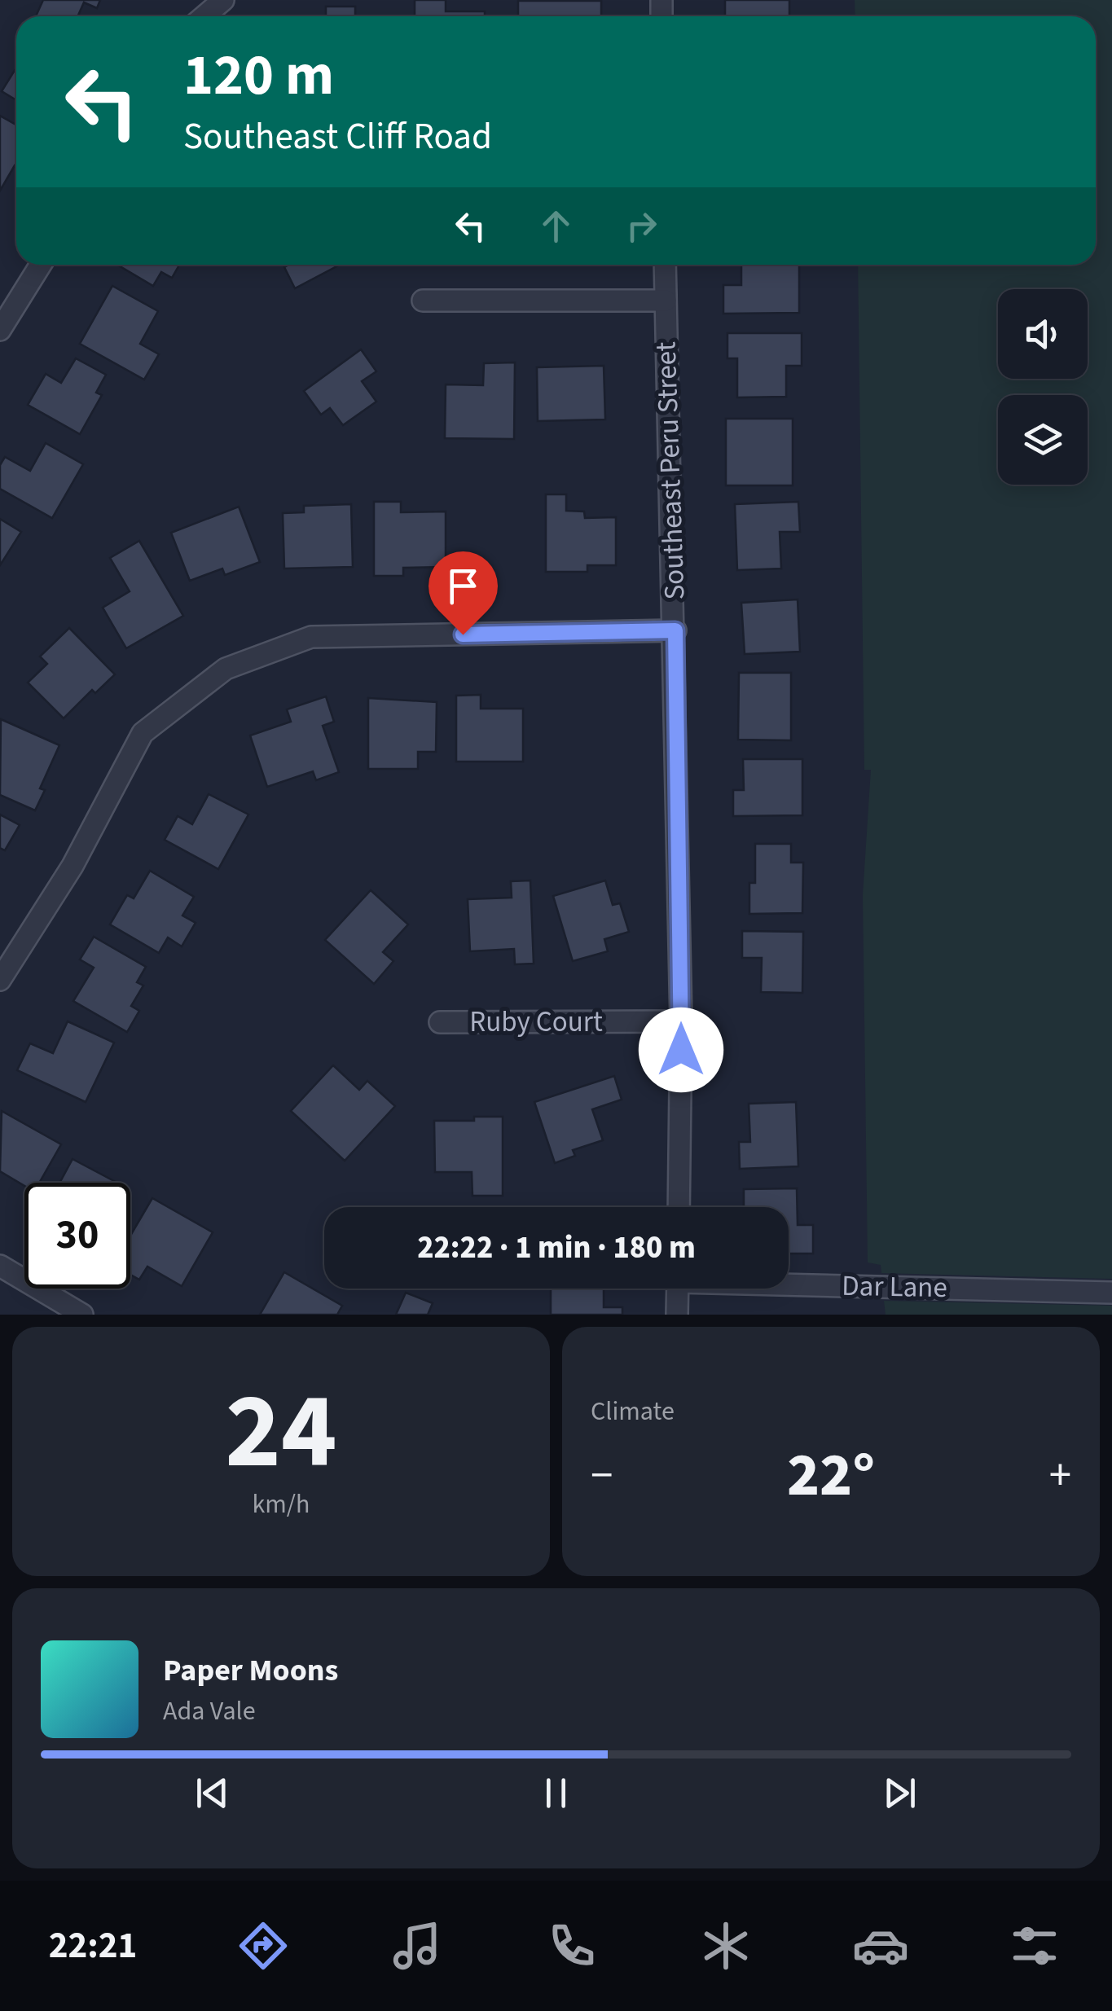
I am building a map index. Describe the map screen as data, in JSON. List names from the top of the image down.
{
  "streets": {
    "street": ["Southeast Peru Street", "Ruby Court", "Dar Lane"]
  },
  "crossings": [
    ["Southeast Peru Street", "Ruby Court"]
  ],
  "page": {
    "turn": ["120 m", "Southeast Cliff Road"],
    "limit": "30",
    "trip": "22:22 · 1 min · 180 m",
    "tile": [
      ["24", "km/h"],
      "Climate"
    ],
    "heat": ["−", "22°", "+"],
    "song": ["Paper Moons", "Ada Vale"],
    "tabs": "22:21"
  }
}
